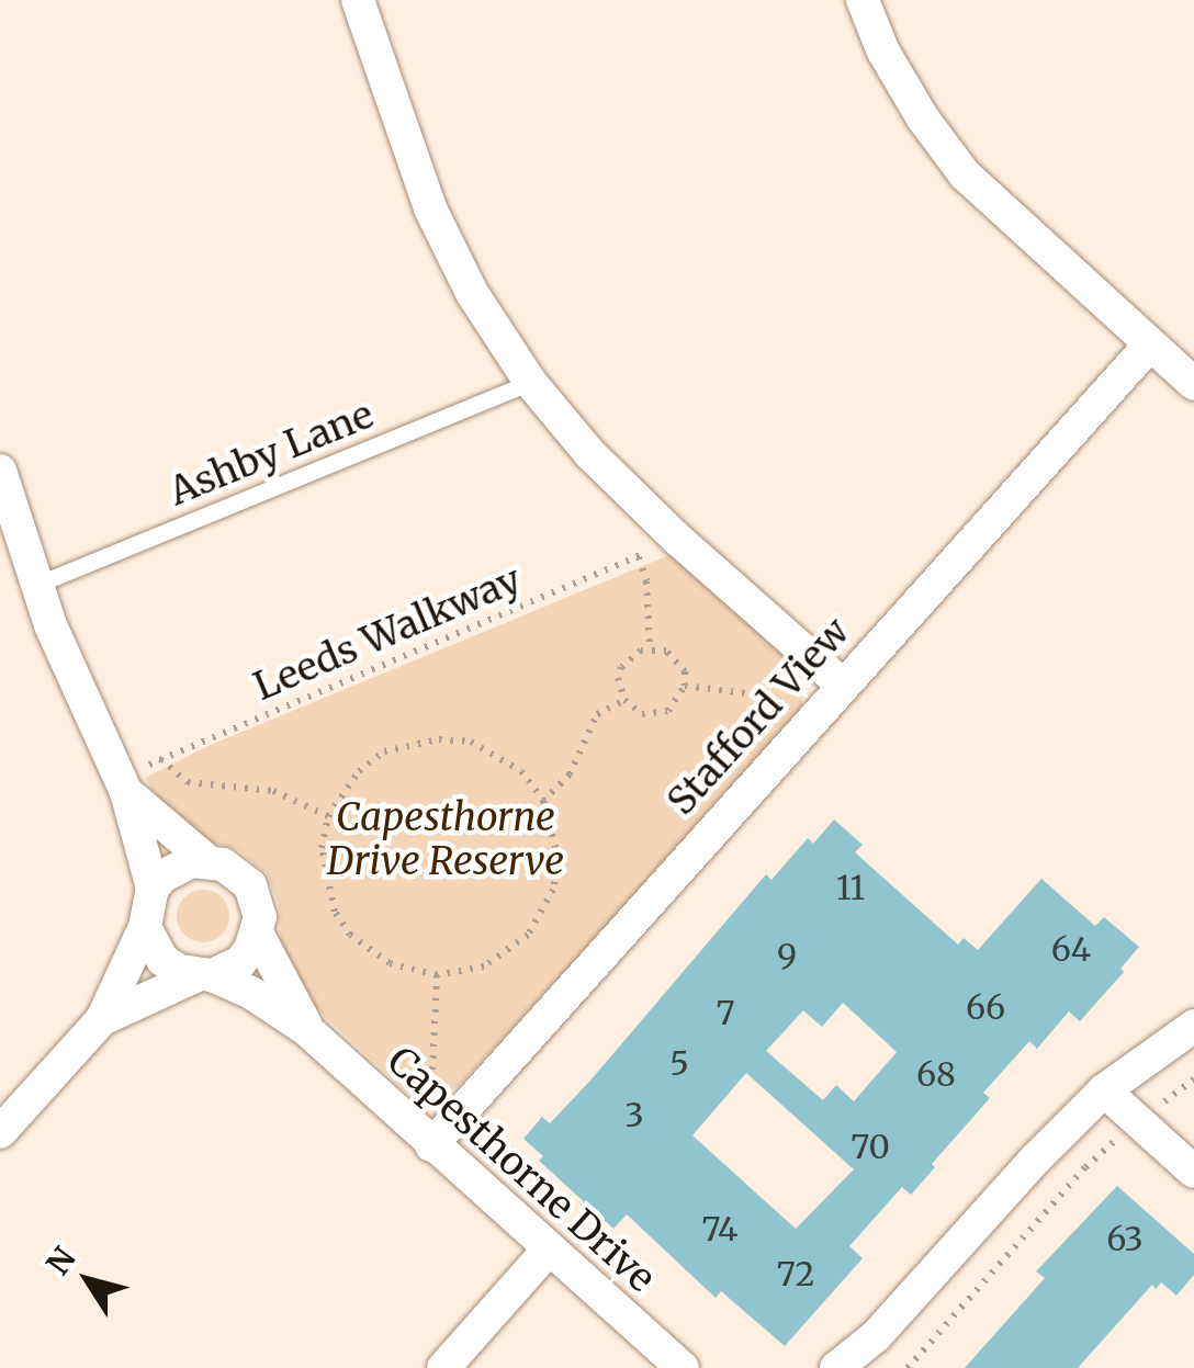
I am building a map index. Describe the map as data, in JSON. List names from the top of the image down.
{
  "streets": {
    "street": ["Stafford View", "Capesthorne Drive"],
    "lane": ["Ashby Lane"],
    "path": ["Leeds Walkway"]
  },
  "crossings": [
    ["Stafford View", "Capesthorne Drive"]
  ],
  "parks": ["Capesthorne Drive Reserve"],
  "house_numbers": [
    "11",
    "64",
    "9",
    "66",
    "7",
    "5",
    "68",
    "3",
    "70",
    "74",
    "63",
    "72"
  ],
  "north": "top left"
}
